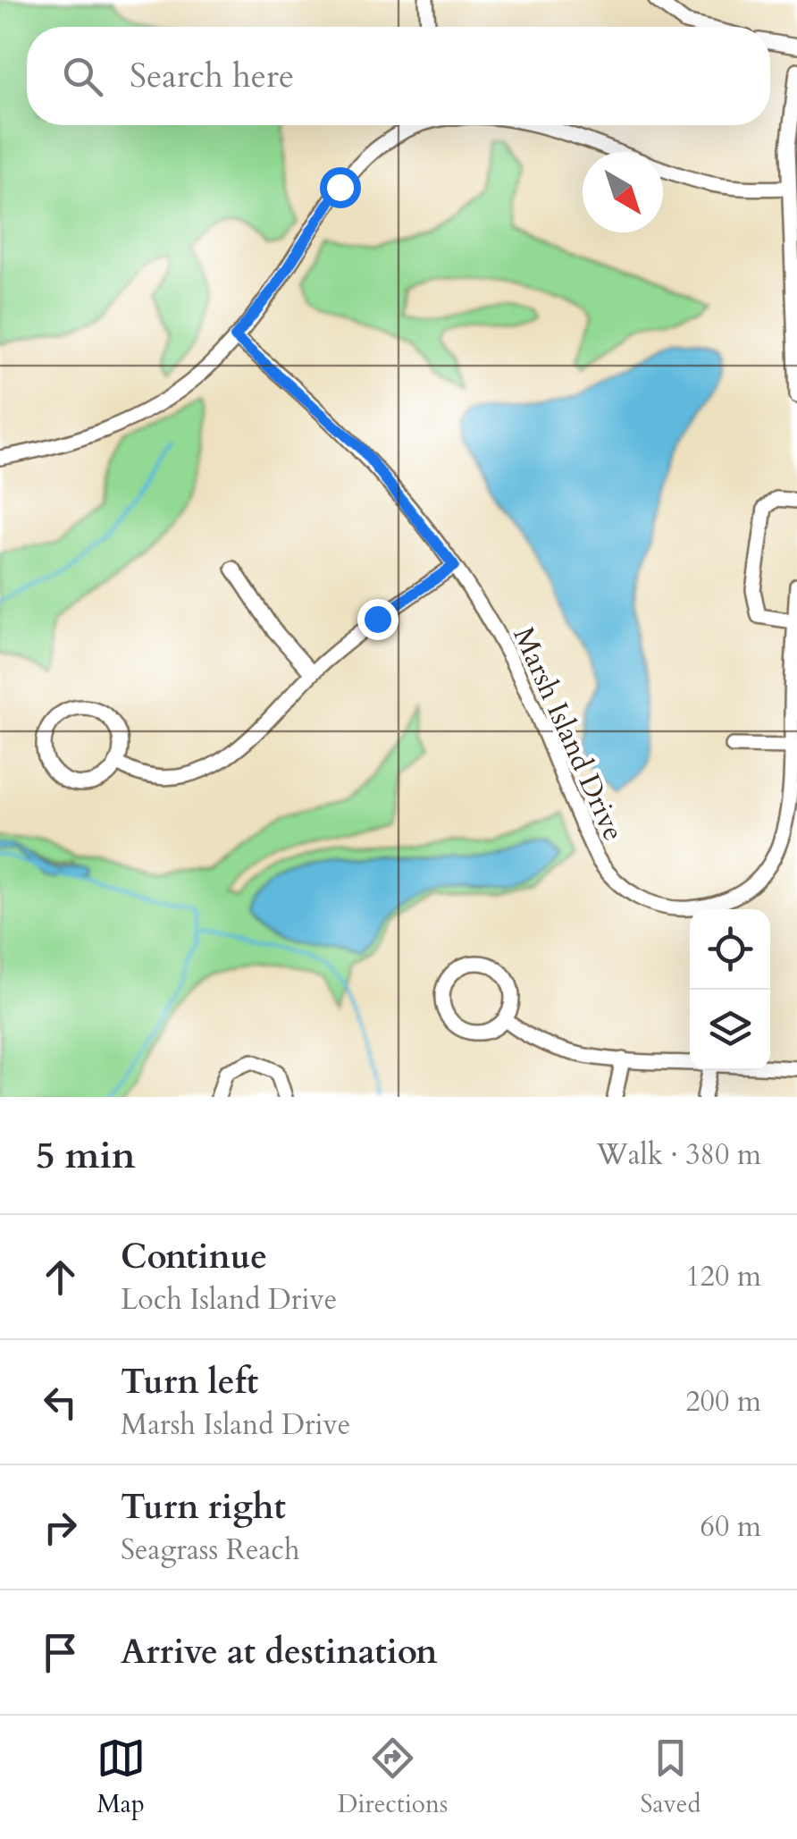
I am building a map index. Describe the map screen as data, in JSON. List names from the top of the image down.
{
  "streets": {
    "street": ["Marsh Island Drive"]
  },
  "north": "bottom right",
  "page": {
    "search": "Search here",
    "heading": ["5 min", "Walk · 380 m"],
    "list": [
      ["Continue", "Loch Island Drive", "120 m"],
      ["Turn left", "Marsh Island Drive", "200 m"],
      ["Turn right", "Seagrass Reach", "60 m"],
      "Arrive at destination"
    ],
    "nav": ["Map", "Directions", "Saved"]
  }
}
